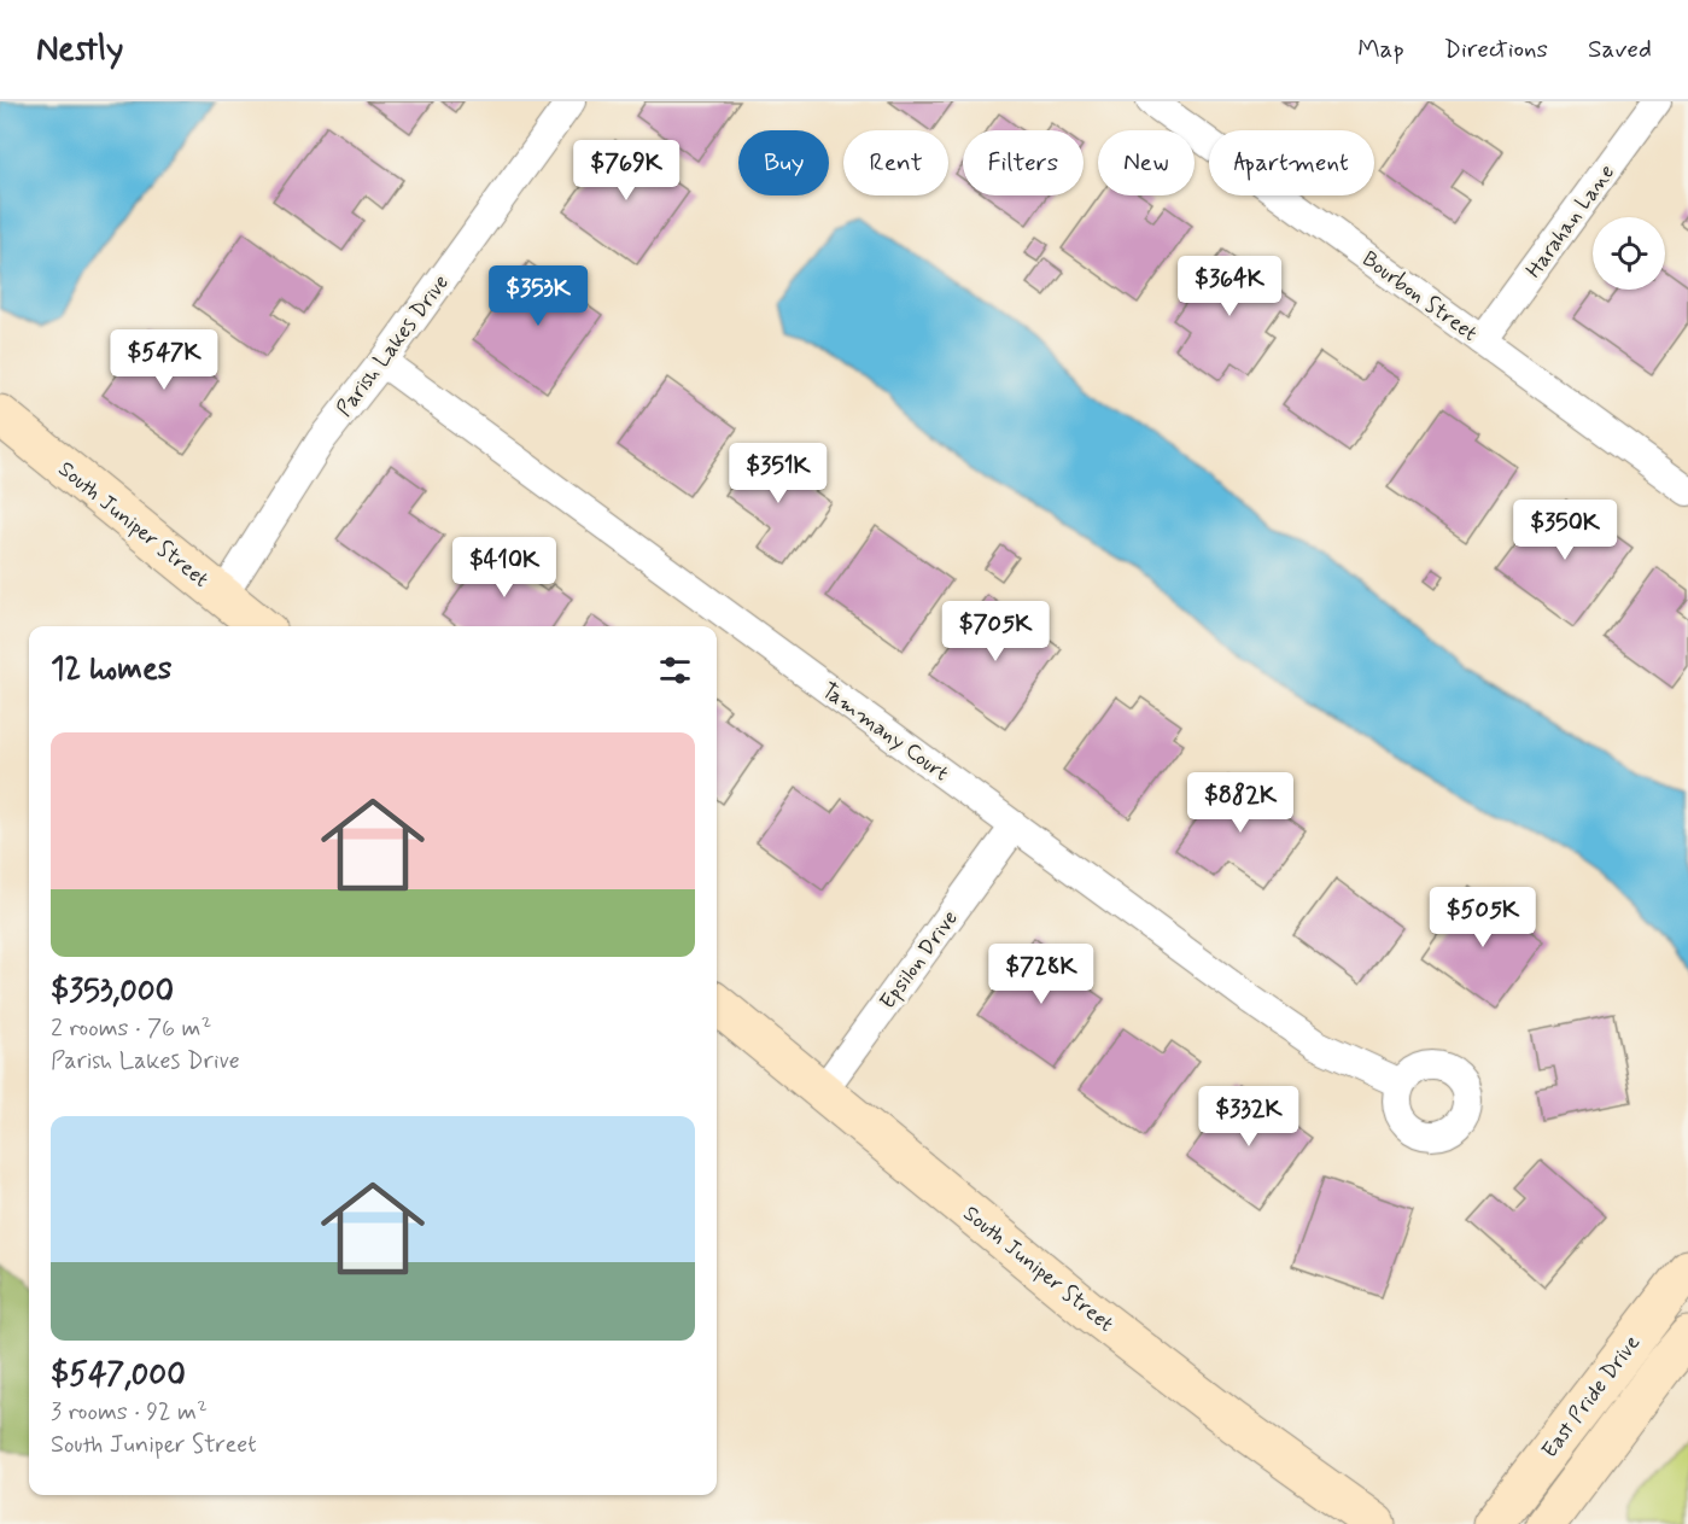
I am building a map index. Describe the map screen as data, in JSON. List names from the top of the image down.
{
  "streets": {
    "street": [
      "Harahan Lane",
      "Bourbon Street",
      "Parish Lakes Drive",
      "South Juniper Street",
      "Tammany Court",
      "Epsilon Drive",
      "East Pride Drive"
    ]
  },
  "crossings": [
    ["Harahan Lane", "Bourbon Street"],
    ["Parish Lakes Drive", "South Juniper Street"],
    ["Parish Lakes Drive", "Tammany Court"],
    ["South Juniper Street", "Epsilon Drive"],
    ["Tammany Court", "Epsilon Drive"]
  ],
  "page": {
    "header": "Nestly",
    "nav": ["Map", "Directions", "Saved"],
    "chip": [
      "Buy",
      "Rent",
      "Filters",
      "New",
      "Apartment"
    ],
    "price": [
      "$769K",
      "$364K",
      "$353K",
      "$547K",
      "$351K",
      "$350K",
      "$410K",
      "$705K",
      "$882K",
      "$505K",
      "$728K",
      "$332K"
    ],
    "heading": "12 homes",
    "list": [
      {
        "name": "$353,000",
        "note": "2 rooms · 76 m² · Parish Lakes Drive"
      },
      {
        "name": "$547,000",
        "note": "3 rooms · 92 m² · South Juniper Street"
      }
    ]
  }
}
